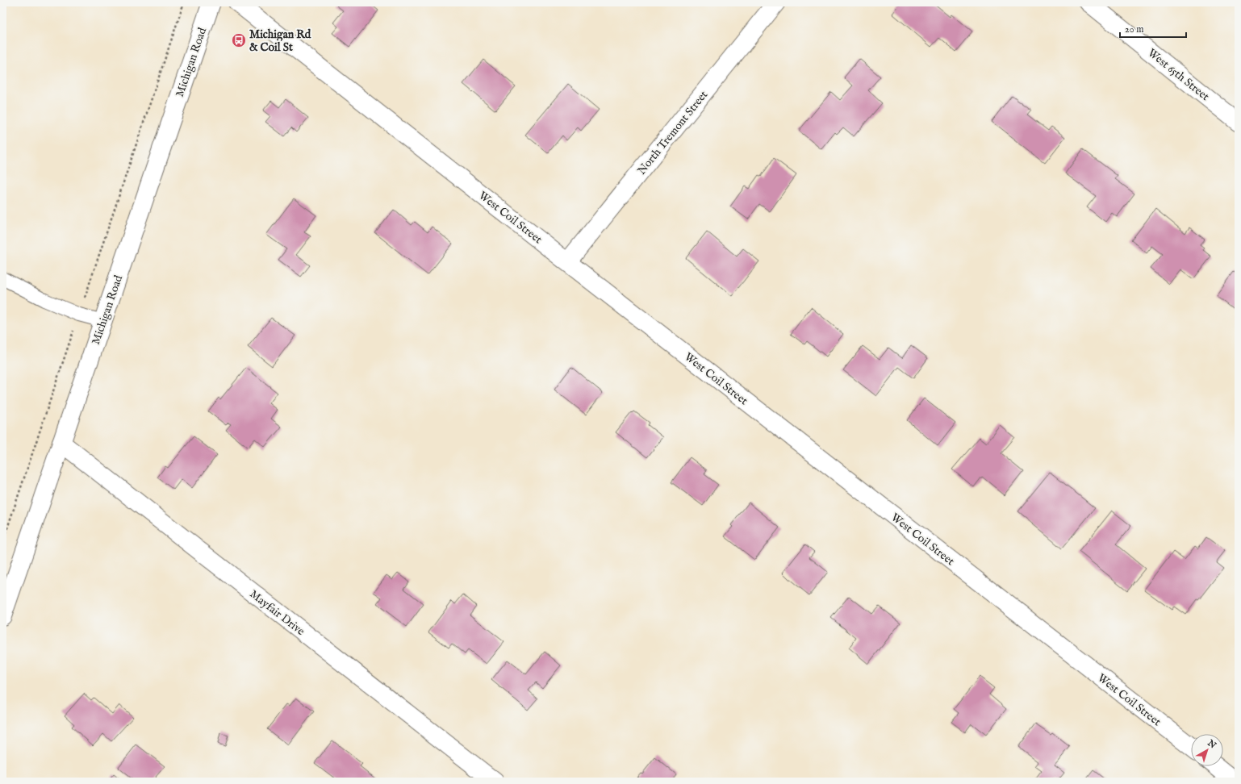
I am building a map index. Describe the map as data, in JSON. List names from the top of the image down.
{
  "streets": {
    "street": [
      "Michigan Road",
      "West 65th Street",
      "North Tremont Street",
      "West Coil Street",
      "Mayfair Drive"
    ]
  },
  "crossings": [
    ["Michigan Road", "Mayfair Drive"],
    ["North Tremont Street", "West Coil Street"]
  ],
  "places": {
    "bus stop": ["Michigan Rd & Coil St"]
  },
  "scale_bar": "20 m",
  "north": "top right"
}
